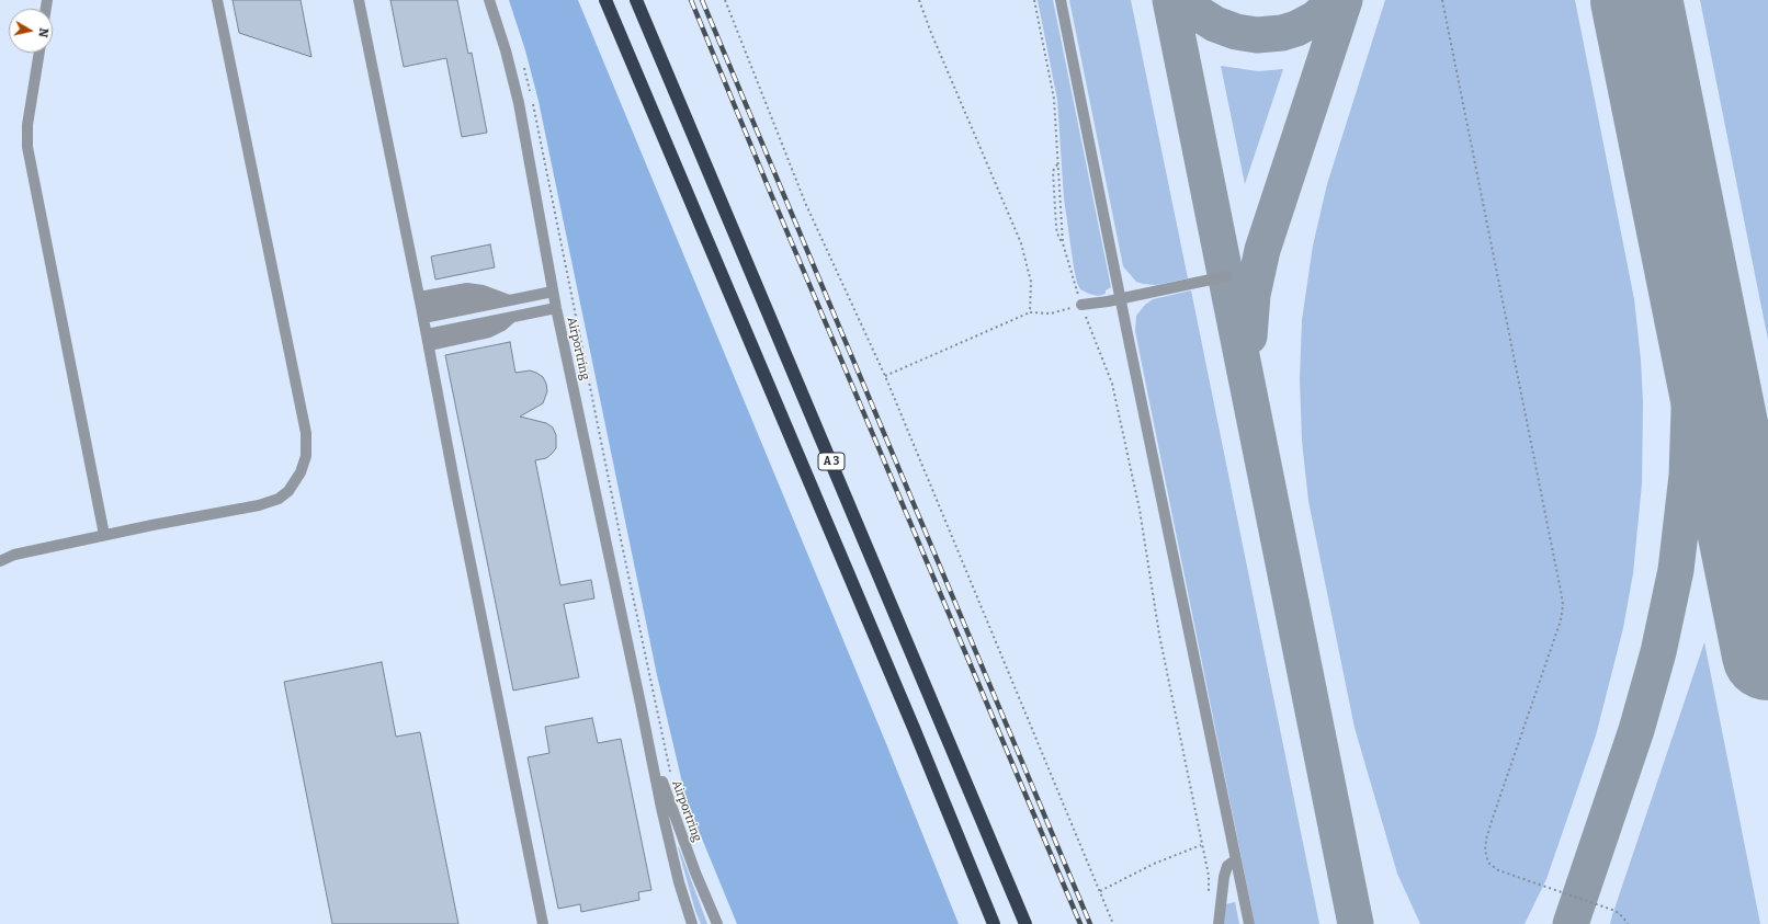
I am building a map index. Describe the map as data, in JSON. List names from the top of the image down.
{
  "streets": {
    "highway": ["A 3"],
    "street": ["Airportring"]
  },
  "north": "right"
}
